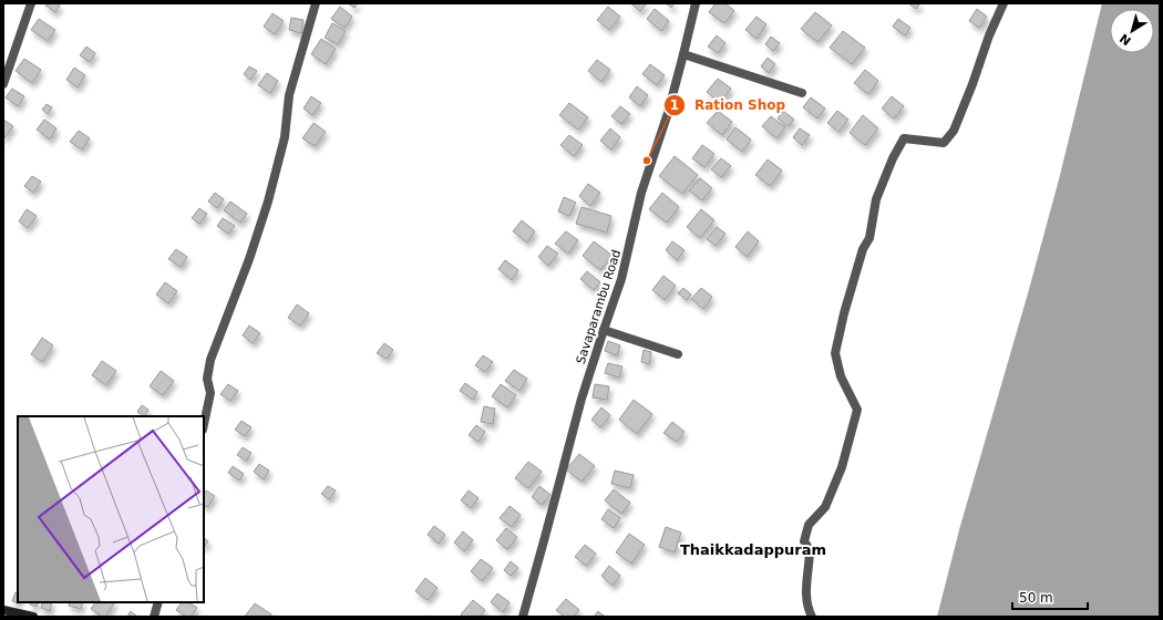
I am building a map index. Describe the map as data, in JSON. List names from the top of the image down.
{
  "streets": {
    "street": ["Savaparambu Road"]
  },
  "districts": ["Thaikkadappuram"],
  "places": ["Ration Shop"],
  "scale_bar": "50 m",
  "north": "bottom left"
}
